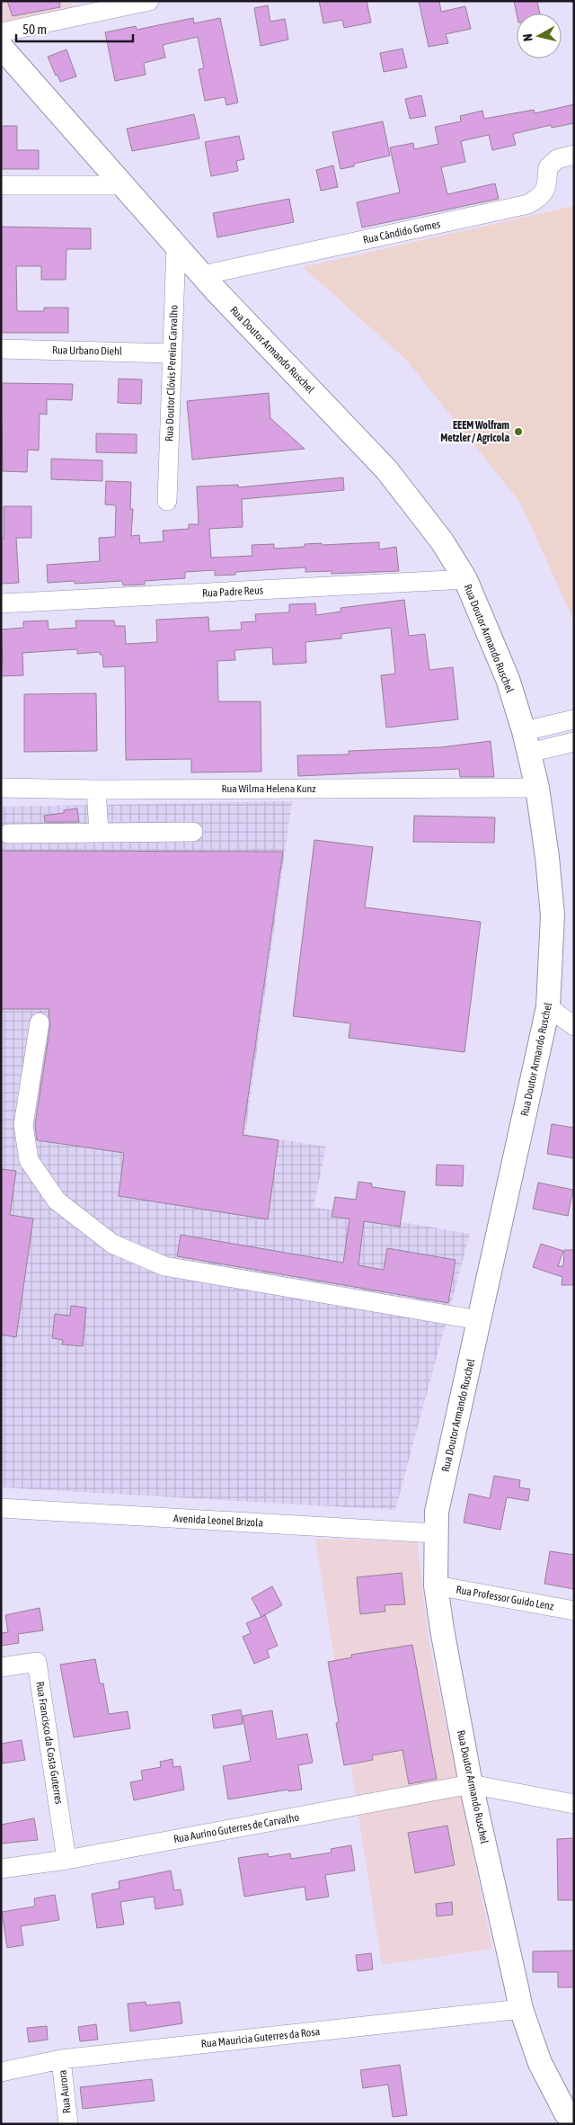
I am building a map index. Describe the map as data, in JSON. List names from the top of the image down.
{
  "streets": {
    "main road": ["Rua Doutor Armando Ruschel"],
    "street": [
      "Rua Cândido Gomes",
      "Rua Urbano Diehl",
      "Rua Doutor Clóvis Pereira Carvalho",
      "Rua Padre Reus",
      "Rua Wilma Helena Kunz",
      "Avenida Leonel Brizola",
      "Rua Professor Guido Lenz",
      "Rua Francisco da Costa Guterres",
      "Rua Aurino Guterres de Carvalho",
      "Rua Mauricia Guterres da Rosa",
      "Rua Aurora"
    ]
  },
  "crossings": [
    ["Rua Cândido Gomes", "Rua Doutor Armando Ruschel"],
    ["Rua Doutor Armando Ruschel", "Rua Doutor Clóvis Pereira Carvalho"],
    ["Rua Doutor Armando Ruschel", "Rua Padre Reus"],
    ["Rua Doutor Armando Ruschel", "Rua Wilma Helena Kunz"],
    ["Rua Doutor Armando Ruschel", "Avenida Leonel Brizola"],
    ["Rua Doutor Armando Ruschel", "Rua Professor Guido Lenz"],
    ["Rua Doutor Armando Ruschel", "Rua Aurino Guterres de Carvalho"],
    ["Rua Doutor Armando Ruschel", "Rua Mauricia Guterres da Rosa"],
    ["Rua Urbano Diehl", "Rua Doutor Clóvis Pereira Carvalho"],
    ["Rua Francisco da Costa Guterres", "Rua Aurino Guterres de Carvalho"],
    ["Rua Mauricia Guterres da Rosa", "Rua Aurora"]
  ],
  "places": ["EEEM Wolfram Metzler / Agricola"],
  "scale_bar": "50 m",
  "north": "left"
}
